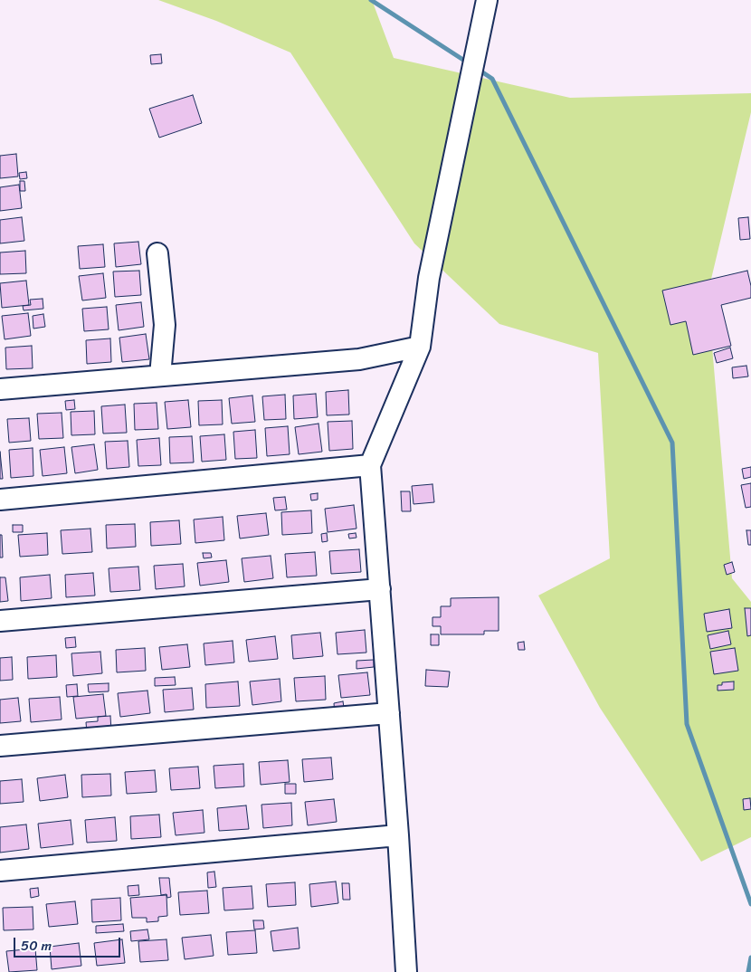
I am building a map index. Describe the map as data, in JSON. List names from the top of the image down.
{
  "scale_bar": "50 m"
}
